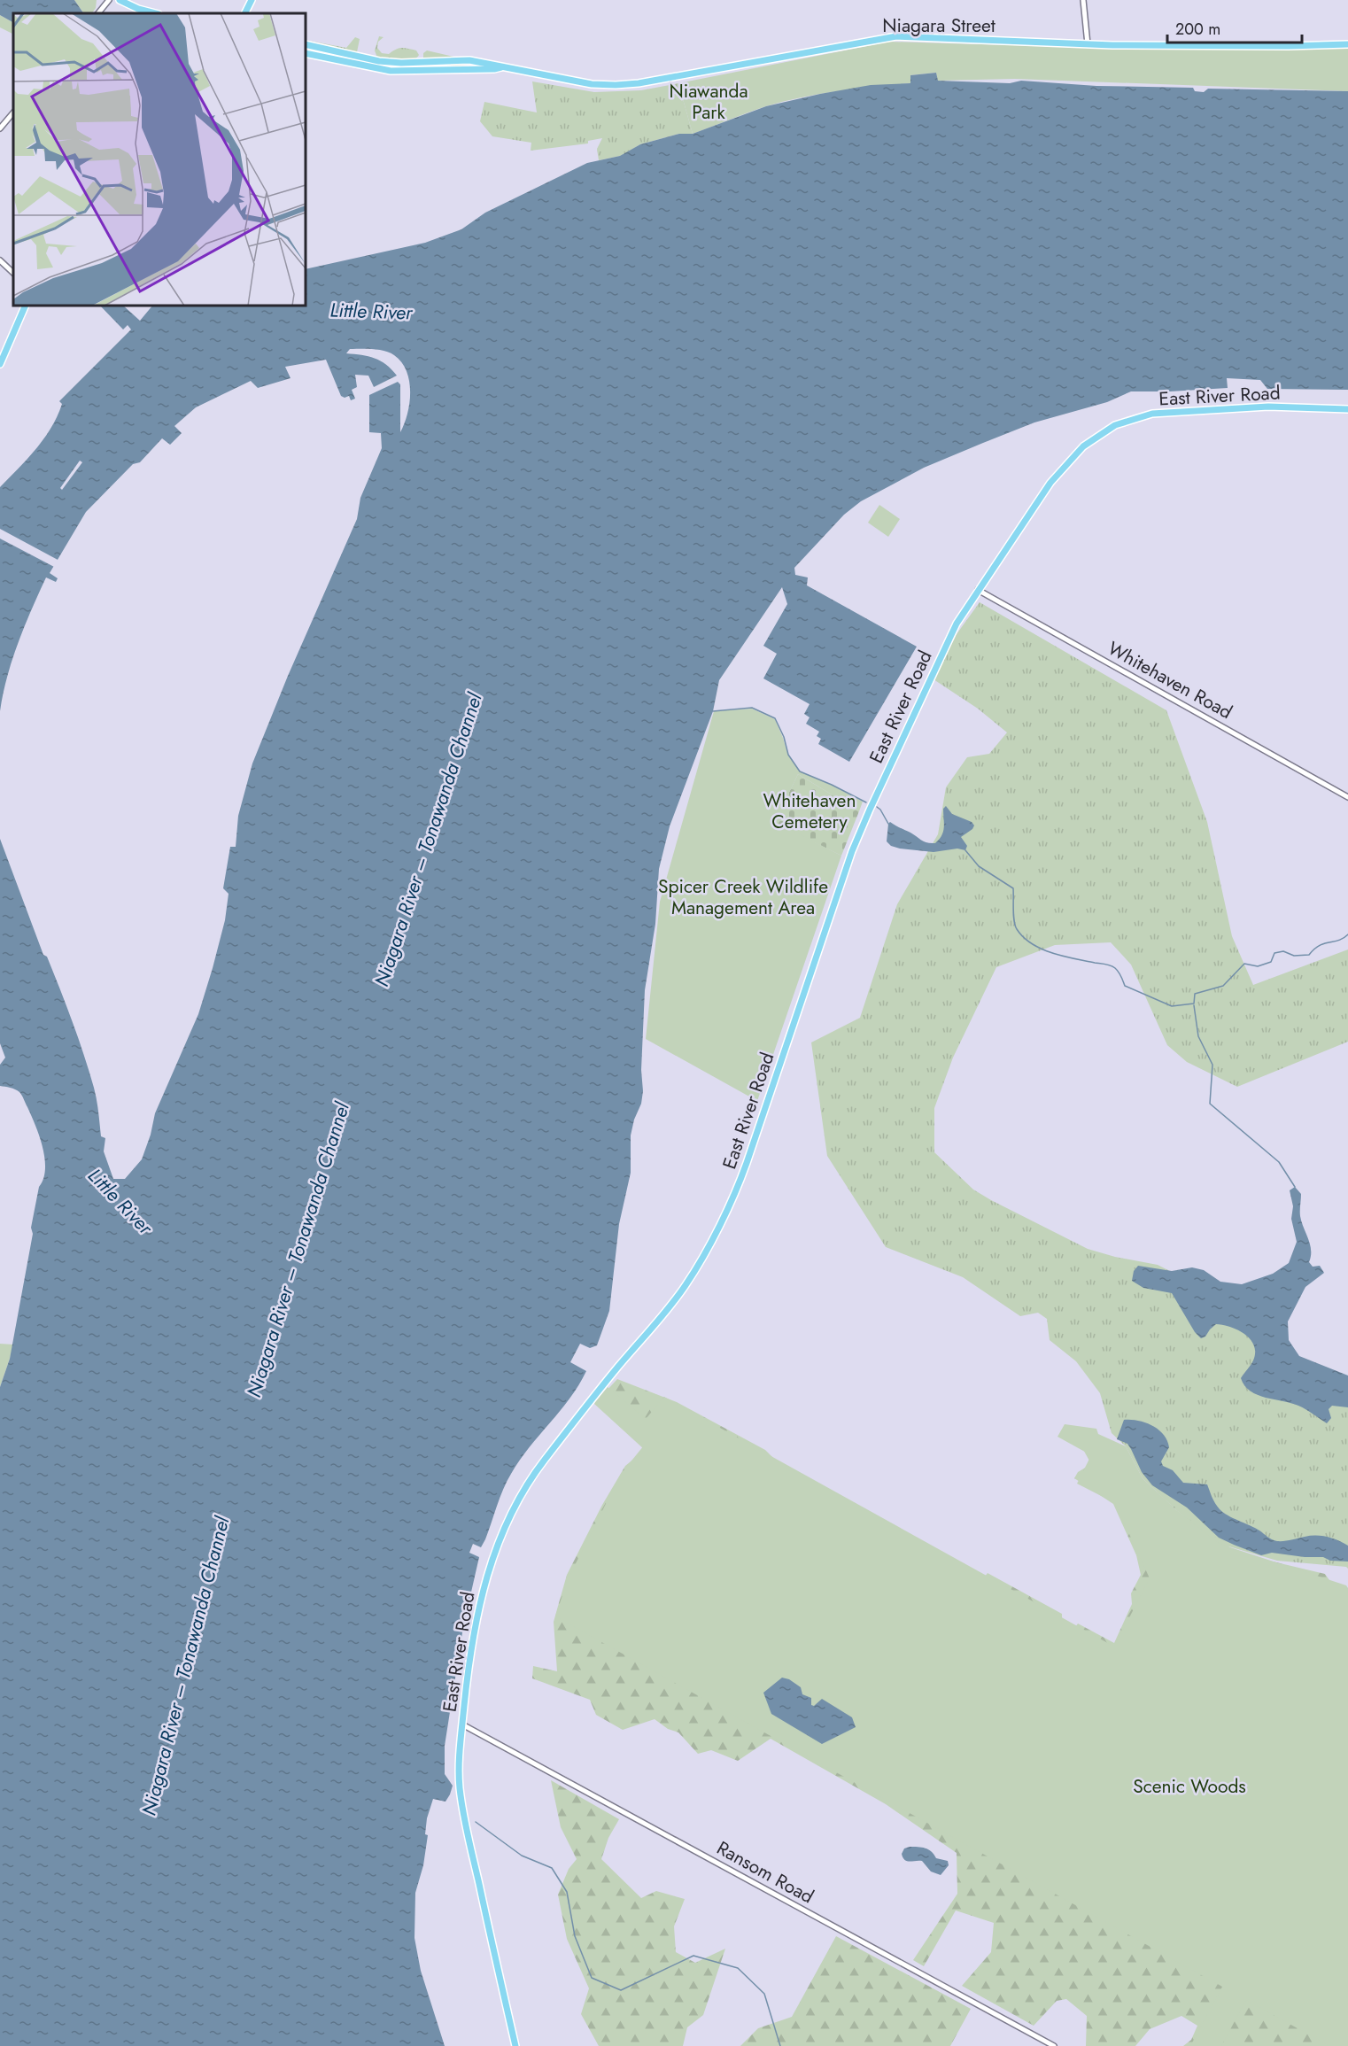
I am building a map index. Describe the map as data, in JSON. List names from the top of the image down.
{
  "streets": {
    "main road": ["Niagara Street", "East River Road"],
    "street": ["Whitehaven Road", "Ransom Road"]
  },
  "crossings": [
    ["East River Road", "Whitehaven Road"],
    ["East River Road", "Ransom Road"]
  ],
  "water": ["Little River", "Niagara River – Tonawanda Channel"],
  "parks": [
    "Niawanda Park",
    "Whitehaven Cemetery",
    "Spicer Creek Wildlife Management Area",
    "Scenic Woods"
  ],
  "scale_bar": "200 m"
}
